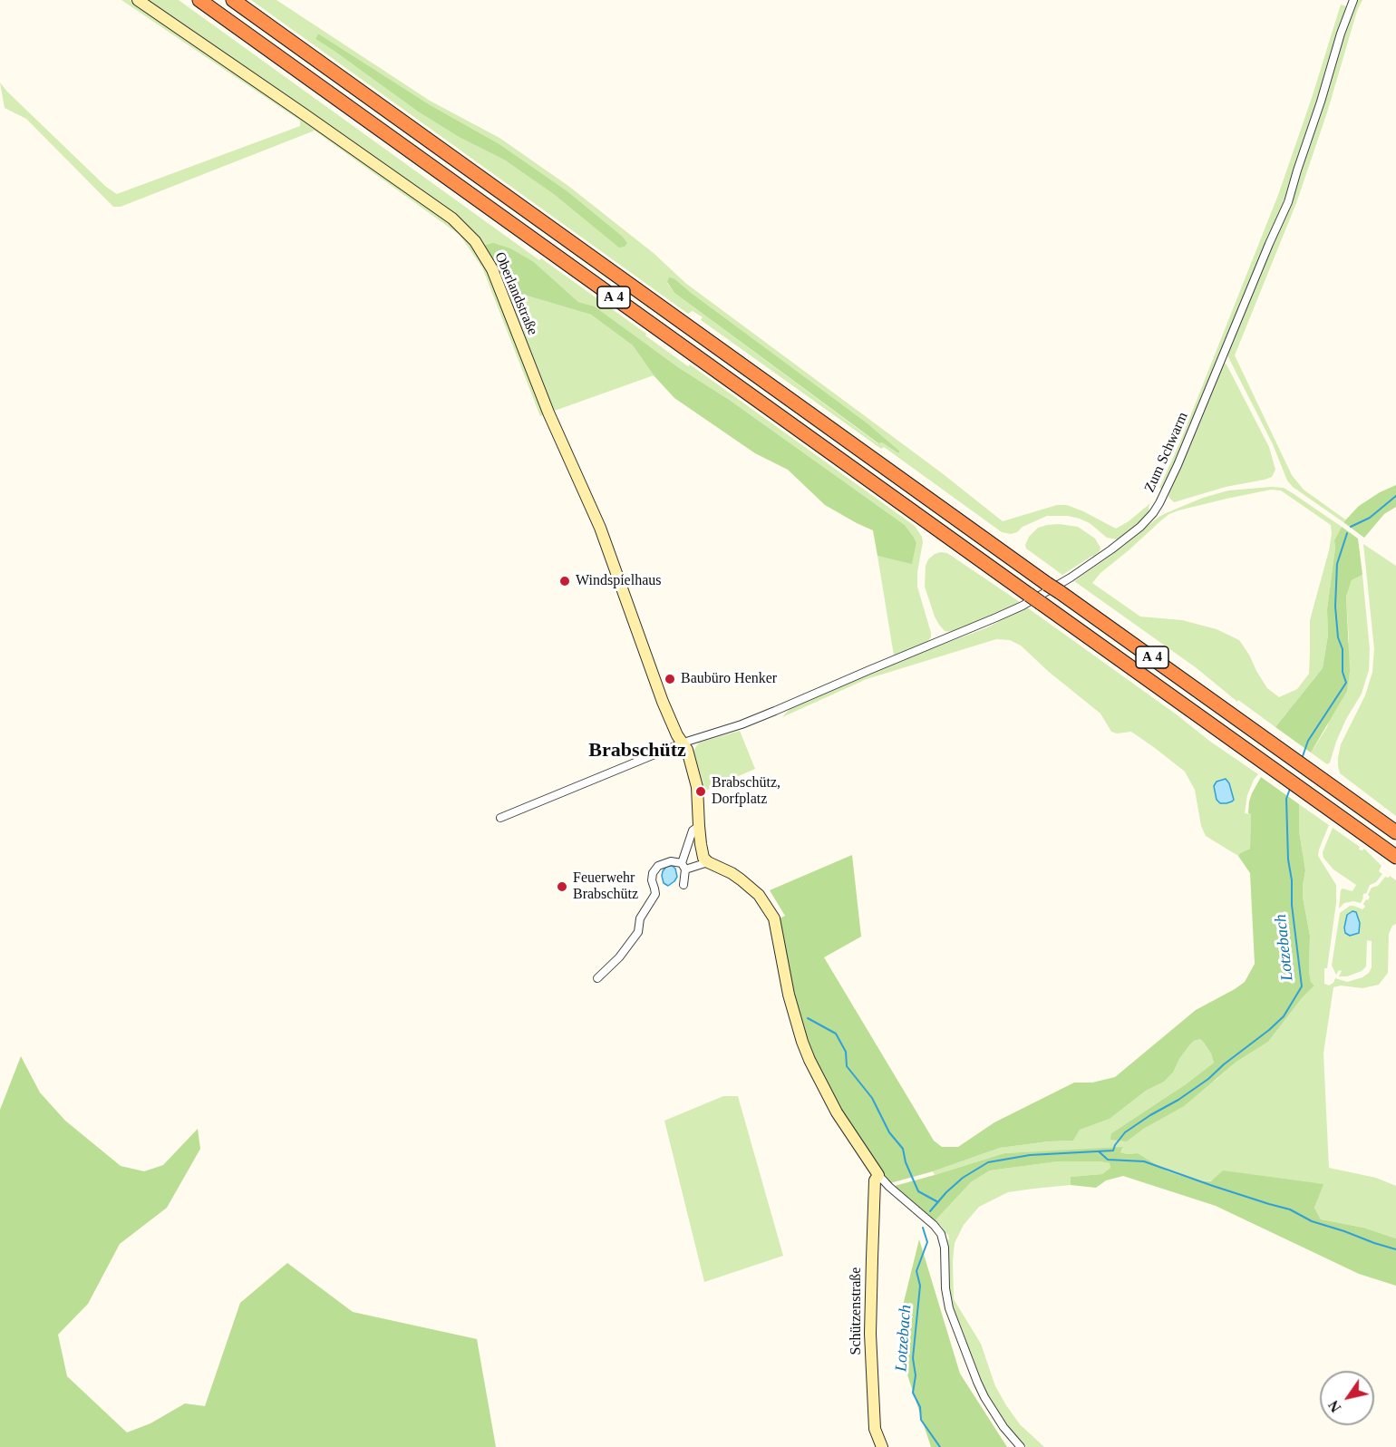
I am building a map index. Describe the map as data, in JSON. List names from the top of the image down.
{
  "streets": {
    "highway": ["A 4"],
    "street": ["Oberlandstraße", "Zum Schwarm", "Schützenstraße"]
  },
  "crossings": [
    ["Oberlandstraße", "Zum Schwarm"]
  ],
  "districts": ["Brabschütz"],
  "water": ["Lotzebach"],
  "places": [
    "Windspielhaus",
    "Baubüro Henker",
    "Brabschütz, Dorfplatz",
    "Feuerwehr Brabschütz"
  ],
  "north": "bottom left"
}
